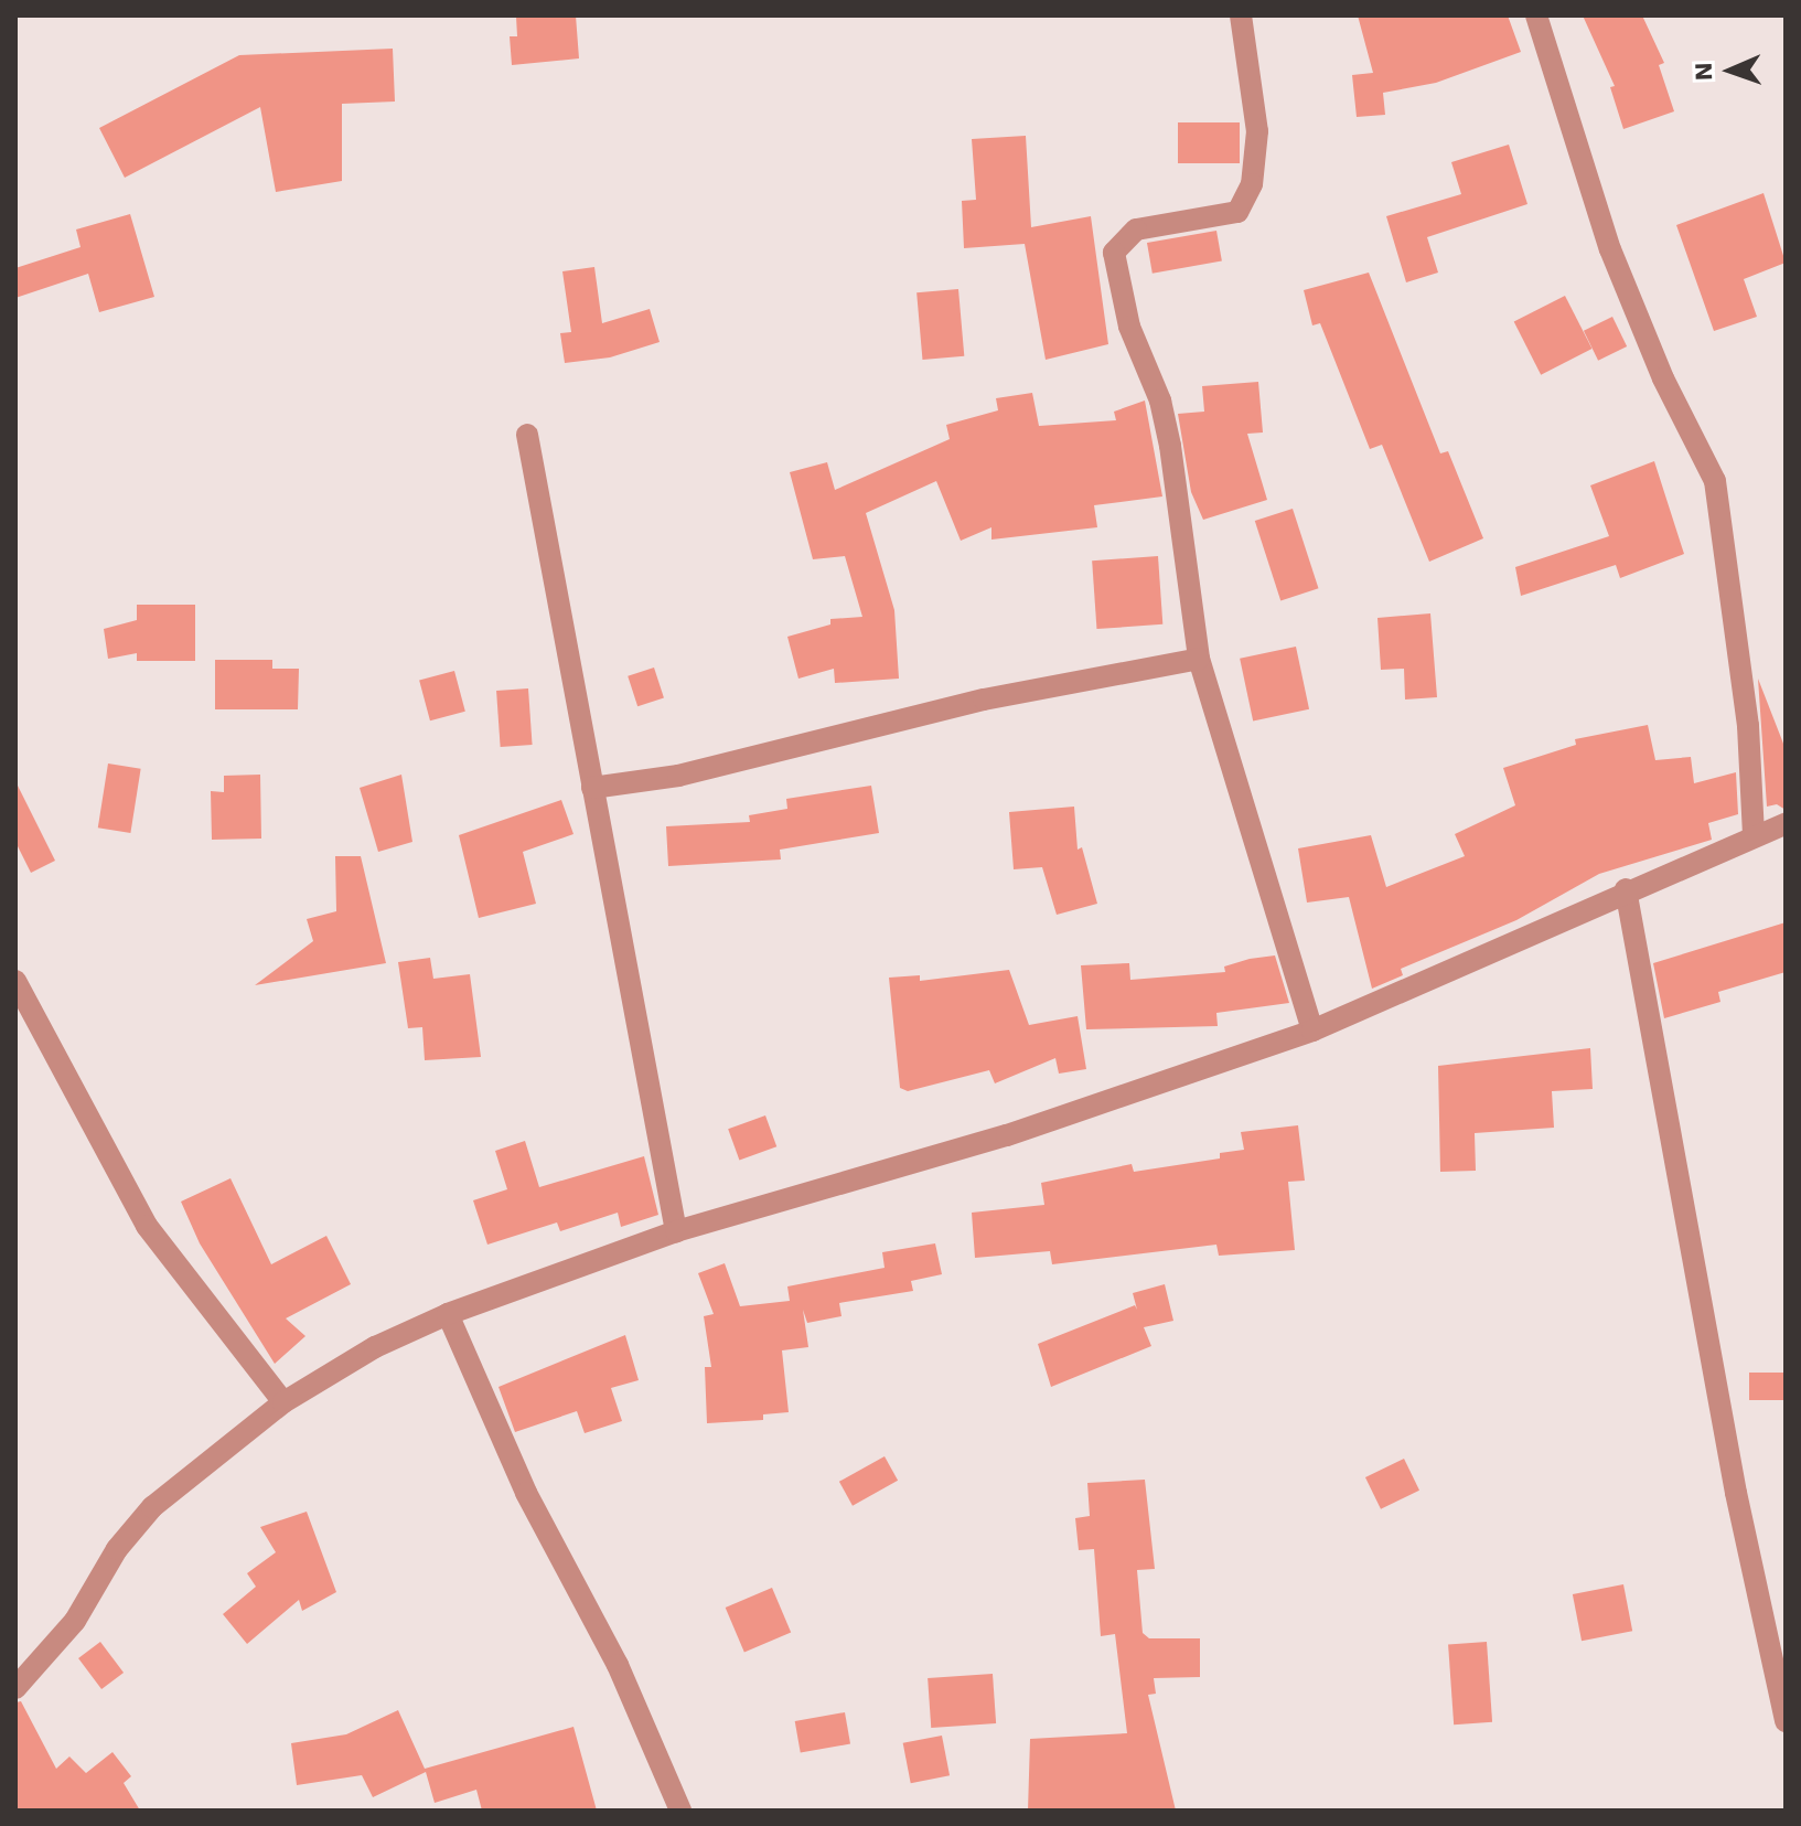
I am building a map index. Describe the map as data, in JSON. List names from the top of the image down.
{
  "north": "left"
}
